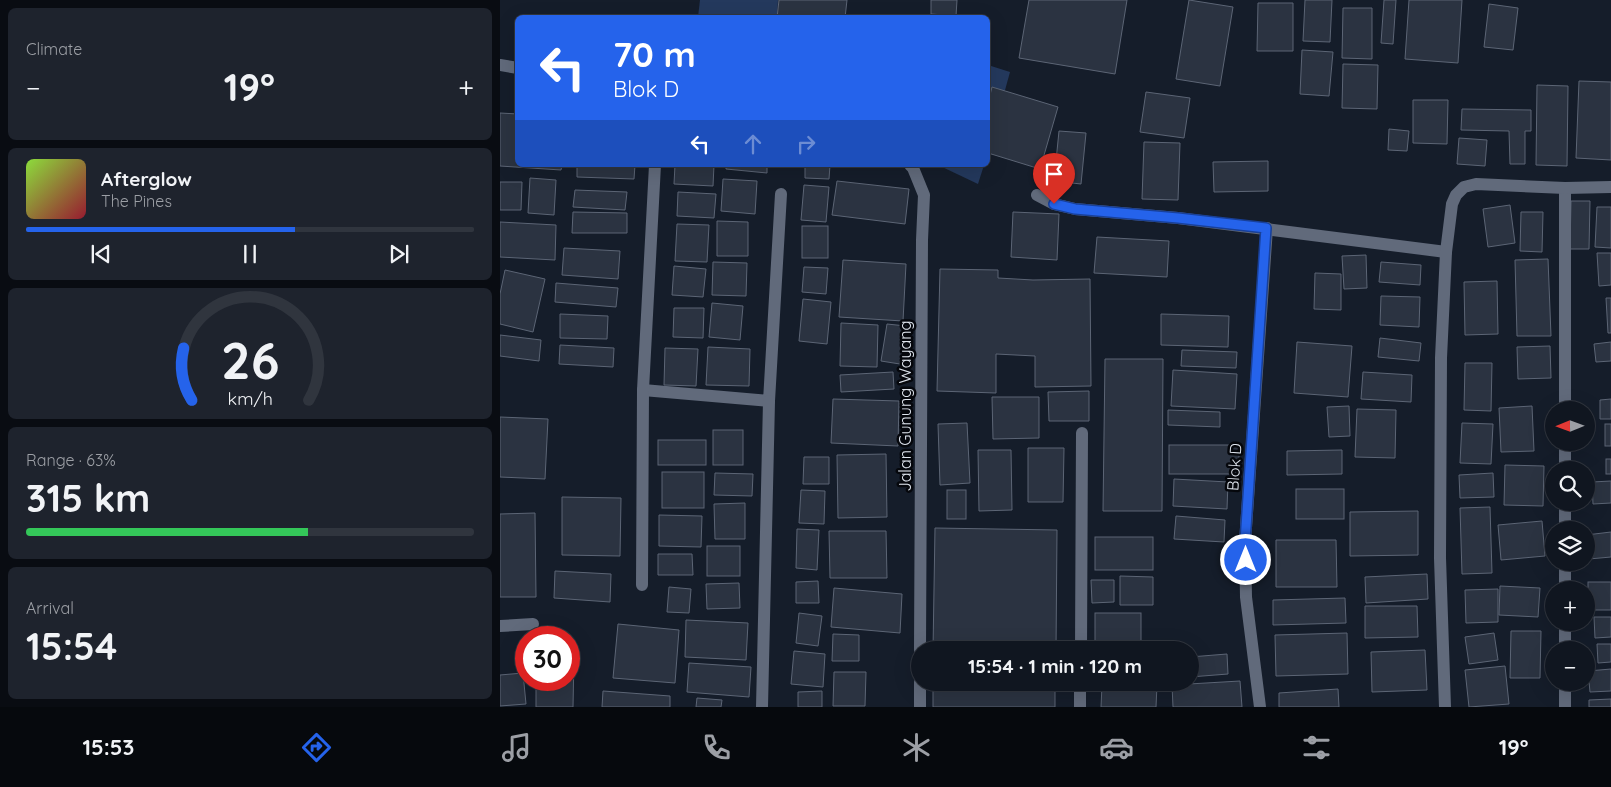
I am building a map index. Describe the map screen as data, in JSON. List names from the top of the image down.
{
  "streets": {
    "street": ["Jalan Gunung Wayang", "Blok D"]
  },
  "north": "left",
  "page": {
    "tile": [
      "Climate",
      ["Range · 63%", "315 km"],
      ["Arrival", "15:54"]
    ],
    "turn": ["70 m", "Blok D"],
    "heat": ["−", "19°", "+"],
    "song": ["Afterglow", "The Pines"],
    "map_buttons": ["+", "−"],
    "limit": "30",
    "trip": "15:54 · 1 min · 120 m",
    "tabs": ["15:53", "19°"],
    "gauge": ["26", "km/h"]
  }
}
